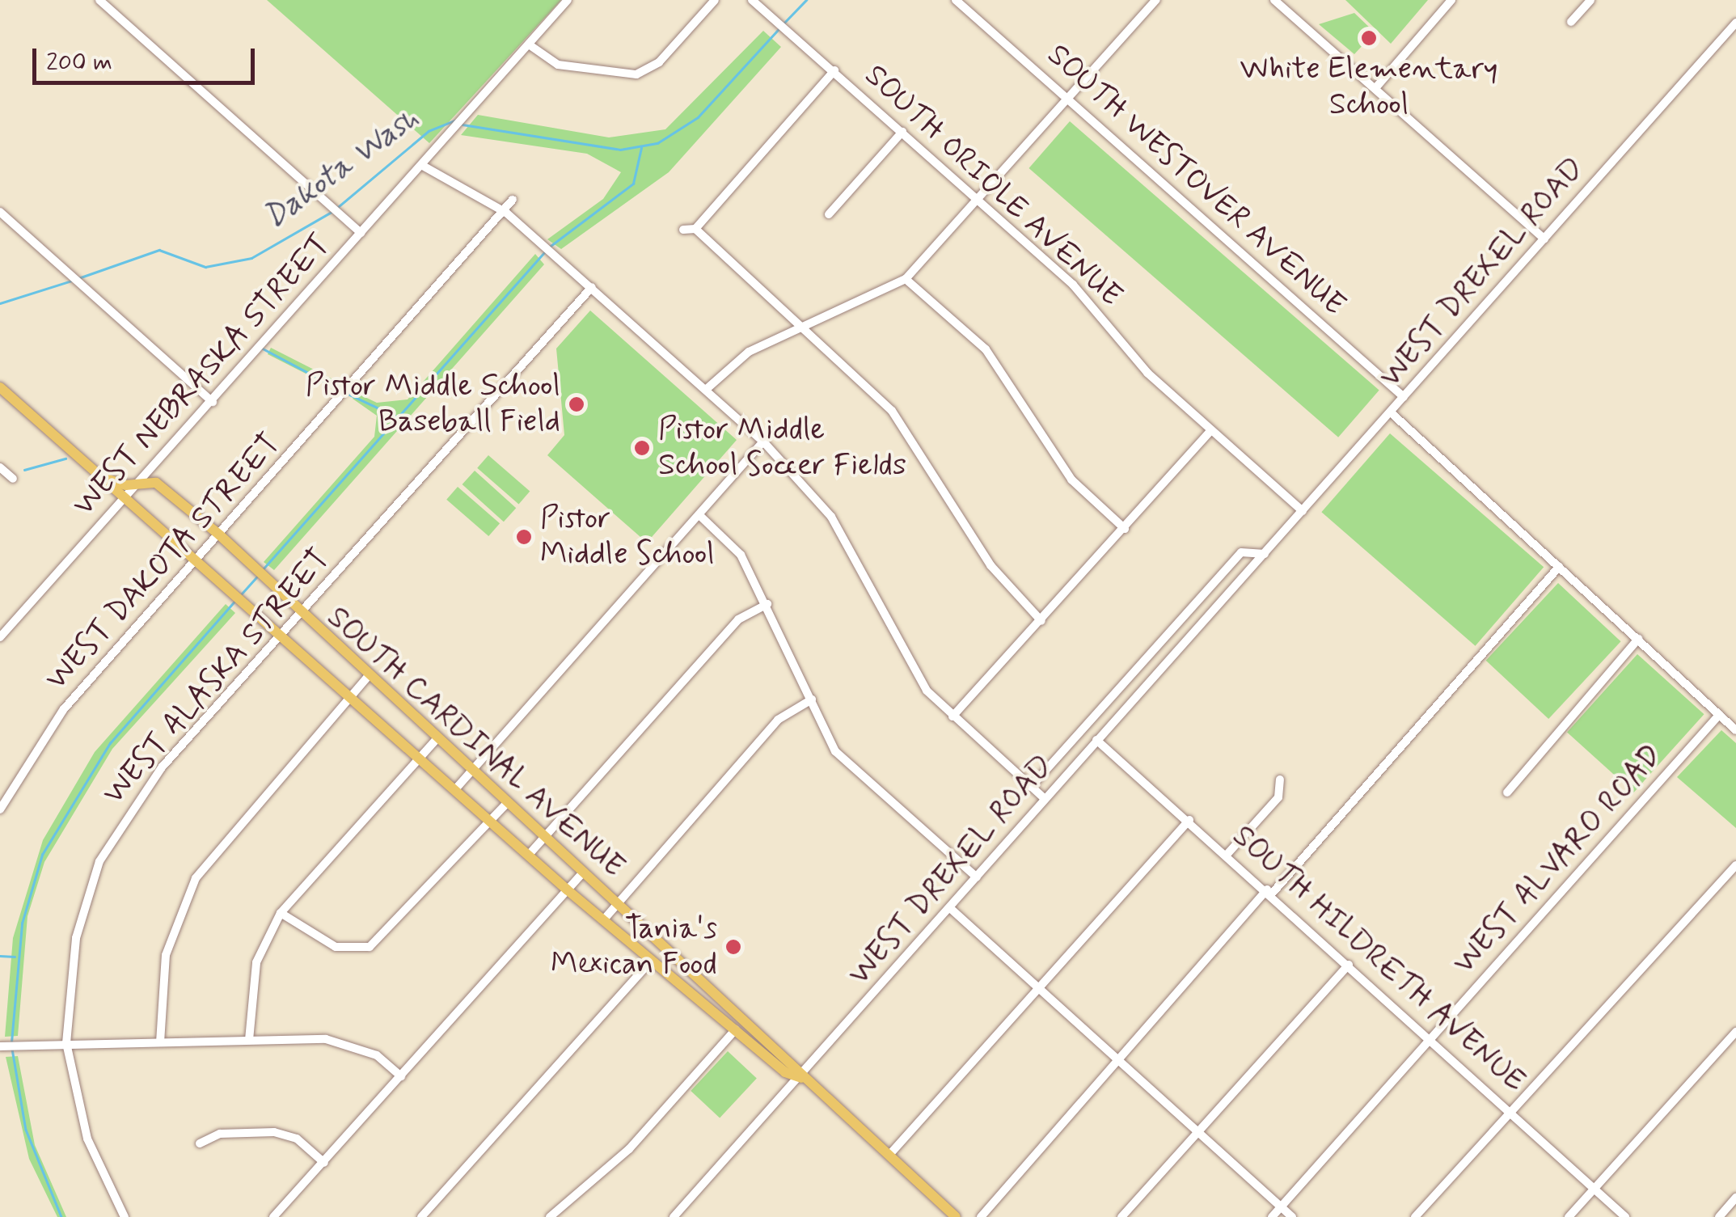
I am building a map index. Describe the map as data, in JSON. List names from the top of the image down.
{
  "streets": {
    "main road": ["SOUTH CARDINAL AVENUE"],
    "street": [
      "SOUTH WESTOVER AVENUE",
      "SOUTH ORIOLE AVENUE",
      "WEST DREXEL ROAD",
      "WEST NEBRASKA STREET",
      "WEST DAKOTA STREET",
      "WEST ALASKA STREET",
      "WEST ALVARO ROAD",
      "SOUTH HILDRETH AVENUE"
    ]
  },
  "crossings": [
    ["SOUTH WESTOVER AVENUE", "WEST DREXEL ROAD"],
    ["SOUTH ORIOLE AVENUE", "WEST DREXEL ROAD"],
    ["WEST DREXEL ROAD", "SOUTH CARDINAL AVENUE"],
    ["WEST DREXEL ROAD", "SOUTH HILDRETH AVENUE"],
    ["WEST NEBRASKA STREET", "SOUTH CARDINAL AVENUE"],
    ["WEST DAKOTA STREET", "SOUTH CARDINAL AVENUE"],
    ["WEST ALASKA STREET", "SOUTH CARDINAL AVENUE"],
    ["WEST ALVARO ROAD", "SOUTH HILDRETH AVENUE"]
  ],
  "water": ["Dakota Wash"],
  "places": [
    "White Elementary School",
    "Pistor Middle School Baseball Field",
    "Pistor Middle School Soccer Fields",
    "Pistor Middle School",
    "Tania's Mexican Food"
  ],
  "scale_bar": "200 m"
}
